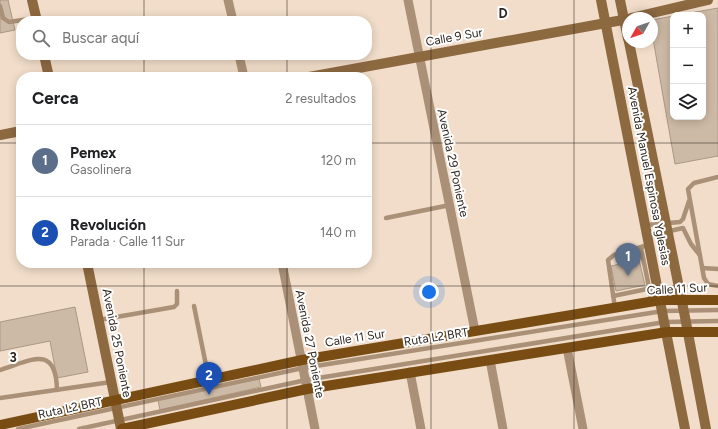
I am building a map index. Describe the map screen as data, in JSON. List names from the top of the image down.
{
  "streets": {
    "main road": [
      "Calle 9 Sur",
      "Avenida Manuel Espinosa Yglesias",
      "Calle 11 Sur",
      "Avenida 25 Poniente"
    ],
    "street": ["Avenida 29 Poniente", "Avenida 27 Poniente"],
    "lane": ["Ruta L2 BRT"]
  },
  "crossings": [
    ["Calle 9 Sur", "Avenida 29 Poniente"],
    ["Calle 9 Sur", "Avenida Manuel Espinosa Yglesias"],
    ["Avenida 29 Poniente", "Calle 11 Sur"],
    ["Avenida Manuel Espinosa Yglesias", "Calle 11 Sur"],
    ["Avenida Manuel Espinosa Yglesias", "Ruta L2 BRT"],
    ["Calle 11 Sur", "Ruta L2 BRT"],
    ["Calle 11 Sur", "Avenida 25 Poniente"],
    ["Calle 11 Sur", "Avenida 27 Poniente"],
    ["Ruta L2 BRT", "Avenida 25 Poniente"],
    ["Ruta L2 BRT", "Avenida 27 Poniente"]
  ],
  "north": "bottom left",
  "page": {
    "map_buttons": ["+", "−"],
    "search": "Buscar aquí",
    "heading": ["Cerca", "2 resultados"],
    "list": [
      {
        "mark": "1",
        "name": "Pemex",
        "note": "Gasolinera",
        "value": "120 m"
      },
      {
        "mark": "2",
        "name": "Revolución",
        "note": "Parada · Calle 11 Sur",
        "value": "140 m"
      }
    ],
    "pins": ["1", "2"]
  },
  "grid": {
    "columns": ["D"],
    "rows": ["3"]
  }
}
